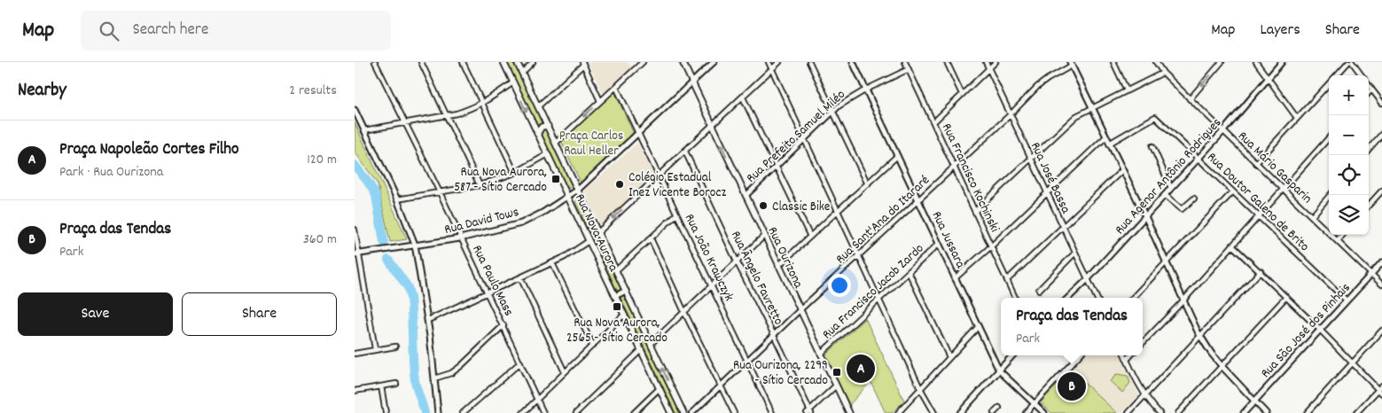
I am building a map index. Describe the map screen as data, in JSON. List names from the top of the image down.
{
  "streets": {
    "main road": ["Rua Nova Aurora", "Rua Ourizona"],
    "street": [
      "Rua Prefeito Samuel Miléo",
      "Rua Mário Gasparin",
      "Rua Agenor Antônio Rodrigues",
      "Rua Francisco Kochinski",
      "Rua José Bassa",
      "Rua Doutor Galeno de Brito",
      "Rua Sant'Ana do Itararé",
      "Rua David Tows",
      "Rua Jussara",
      "Rua João Krawczyk",
      "Rua Ângelo Favretto",
      "Rua Paulo Mass",
      "Rua Francisco Jacob Zardo",
      "Rua São José dos Pinhais"
    ]
  },
  "crossings": [
    ["Rua Prefeito Samuel Miléo", "Rua Francisco Kochinski"],
    ["Rua Prefeito Samuel Miléo", "Rua Jussara"],
    ["Rua Prefeito Samuel Miléo", "Rua Ourizona"],
    ["Rua Mário Gasparin", "Rua Agenor Antônio Rodrigues"],
    ["Rua Mário Gasparin", "Rua São José dos Pinhais"],
    ["Rua Agenor Antônio Rodrigues", "Rua José Bassa"],
    ["Rua Agenor Antônio Rodrigues", "Rua Doutor Galeno de Brito"],
    ["Rua Francisco Kochinski", "Rua Sant'Ana do Itararé"],
    ["Rua José Bassa", "Rua Sant'Ana do Itararé"],
    ["Rua Doutor Galeno de Brito", "Rua São José dos Pinhais"],
    ["Rua Sant'Ana do Itararé", "Rua Jussara"],
    ["Rua Sant'Ana do Itararé", "Rua João Krawczyk"],
    ["Rua Sant'Ana do Itararé", "Rua Ourizona"],
    ["Rua Sant'Ana do Itararé", "Rua Ângelo Favretto"],
    ["Rua David Tows", "Rua Nova Aurora"],
    ["Rua David Tows", "Rua João Krawczyk"],
    ["Rua David Tows", "Rua Ourizona"],
    ["Rua David Tows", "Rua Paulo Mass"],
    ["Rua Jussara", "Rua Francisco Jacob Zardo"],
    ["Rua Ourizona", "Rua Francisco Jacob Zardo"]
  ],
  "parks": ["Praça Carlos Raul Heller"],
  "places": {
    "transit": ["Rua Nova Aurora, 587 - Sítio Cercado", "Rua Nova Aurora, 2565 - Sítio Cercado", "Rua Ourizona, 2299 - Sítio Cercado"],
    "other": ["Colégio Estadual Inez Vicente Borocz", "Classic Bike"]
  },
  "page": {
    "header": "Map",
    "search": "Search here",
    "nav": ["Map", "Layers", "Share"],
    "heading": ["Nearby", "2 results"],
    "map_buttons": ["+", "−"],
    "list": [
      {
        "mark": "A",
        "name": "Praça Napoleão Cortes Filho",
        "note": "Park · Rua Ourizona",
        "value": "120 m"
      },
      {
        "mark": "B",
        "name": "Praça das Tendas",
        "note": "Park",
        "value": "360 m"
      }
    ],
    "buttons": ["Save", "Share"],
    "popup": ["Praça das Tendas", "Park"],
    "pins": ["A", "B"]
  }
}
